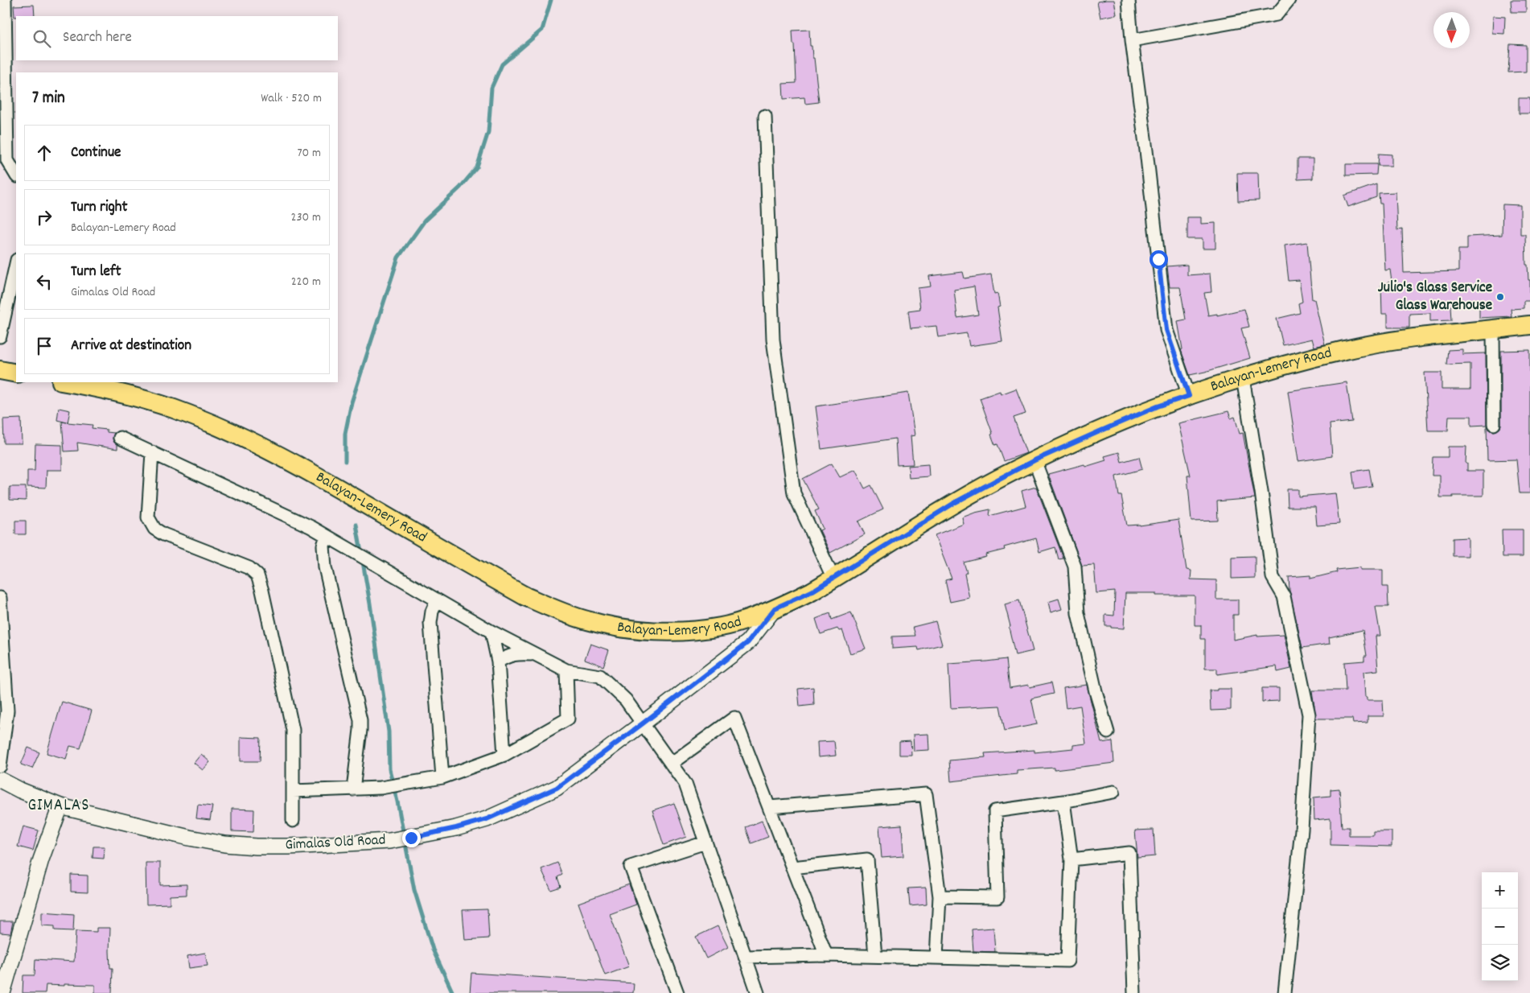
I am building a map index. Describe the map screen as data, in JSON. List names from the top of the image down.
{
  "streets": {
    "main road": ["Balayan-Lemery Road"],
    "street": ["Gimalas Old Road"]
  },
  "crossings": [
    ["Balayan-Lemery Road", "Gimalas Old Road"]
  ],
  "districts": ["GIMALAS"],
  "places": ["Julio's Glass Service Glass Warehouse"],
  "north": "bottom",
  "page": {
    "search": "Search here",
    "heading": ["7 min", "Walk · 520 m"],
    "list": [
      ["Continue", "70 m"],
      ["Turn right", "Balayan-Lemery Road", "230 m"],
      ["Turn left", "Gimalas Old Road", "220 m"],
      "Arrive at destination"
    ],
    "map_buttons": ["+", "−"]
  }
}
